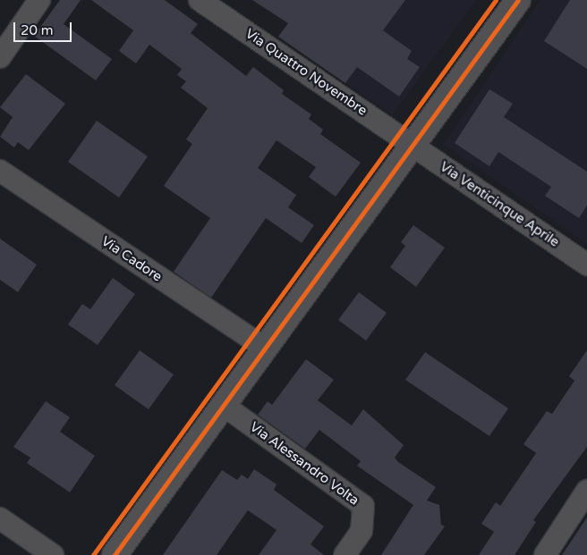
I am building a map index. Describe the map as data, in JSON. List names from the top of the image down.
{
  "streets": {
    "street": [
      "Via Quattro Novembre",
      "Via Venticinque Aprile",
      "Via Cadore",
      "Via Alessandro Volta"
    ]
  },
  "crossings": [
    ["Via Quattro Novembre", "Via Venticinque Aprile"]
  ],
  "scale_bar": "20 m"
}
